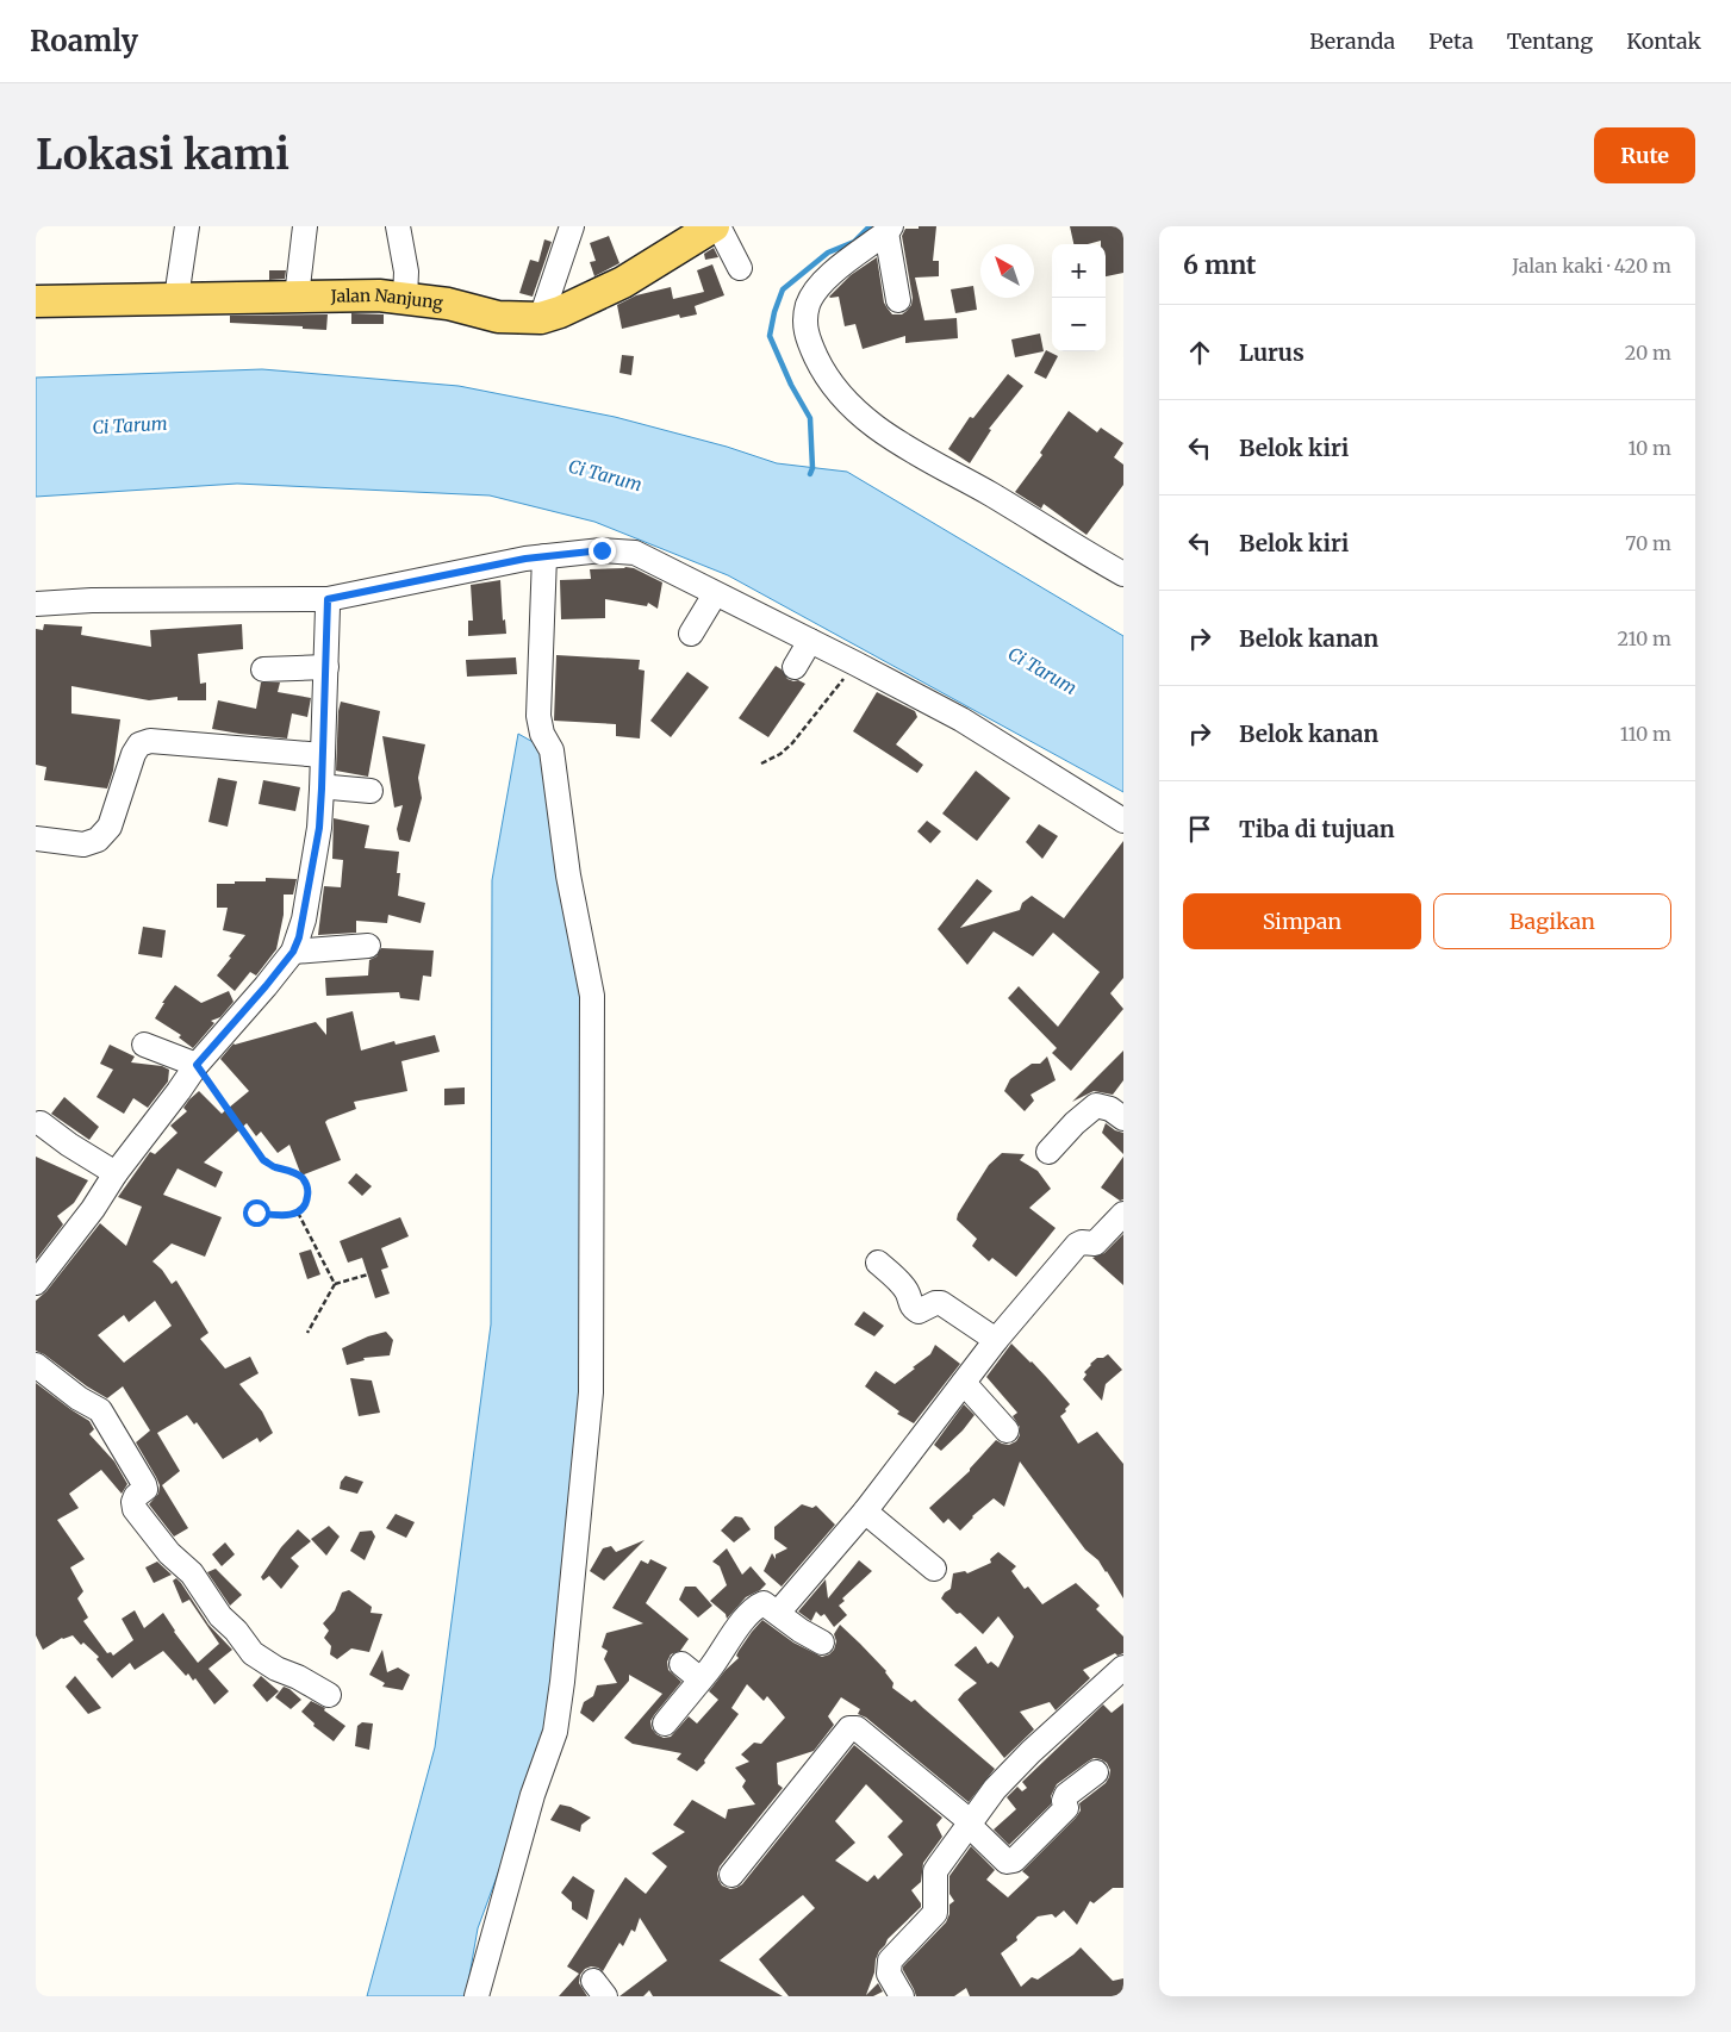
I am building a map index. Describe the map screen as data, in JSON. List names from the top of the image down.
{
  "streets": {
    "main road": ["Jalan Nanjung"]
  },
  "water": ["Ci Tarum"],
  "north": "top left",
  "page": {
    "header": "Roamly",
    "nav": [
      "Beranda",
      "Peta",
      "Tentang",
      "Kontak"
    ],
    "buttons": [
      "Rute",
      ["Simpan", "Bagikan"]
    ],
    "title": "Lokasi kami",
    "heading": ["6 mnt", "Jalan kaki · 420 m"],
    "map_buttons": ["+", "−"],
    "list": [
      ["Lurus", "20 m"],
      ["Belok kiri", "10 m"],
      ["Belok kiri", "70 m"],
      ["Belok kanan", "210 m"],
      ["Belok kanan", "110 m"],
      "Tiba di tujuan"
    ]
  }
}
